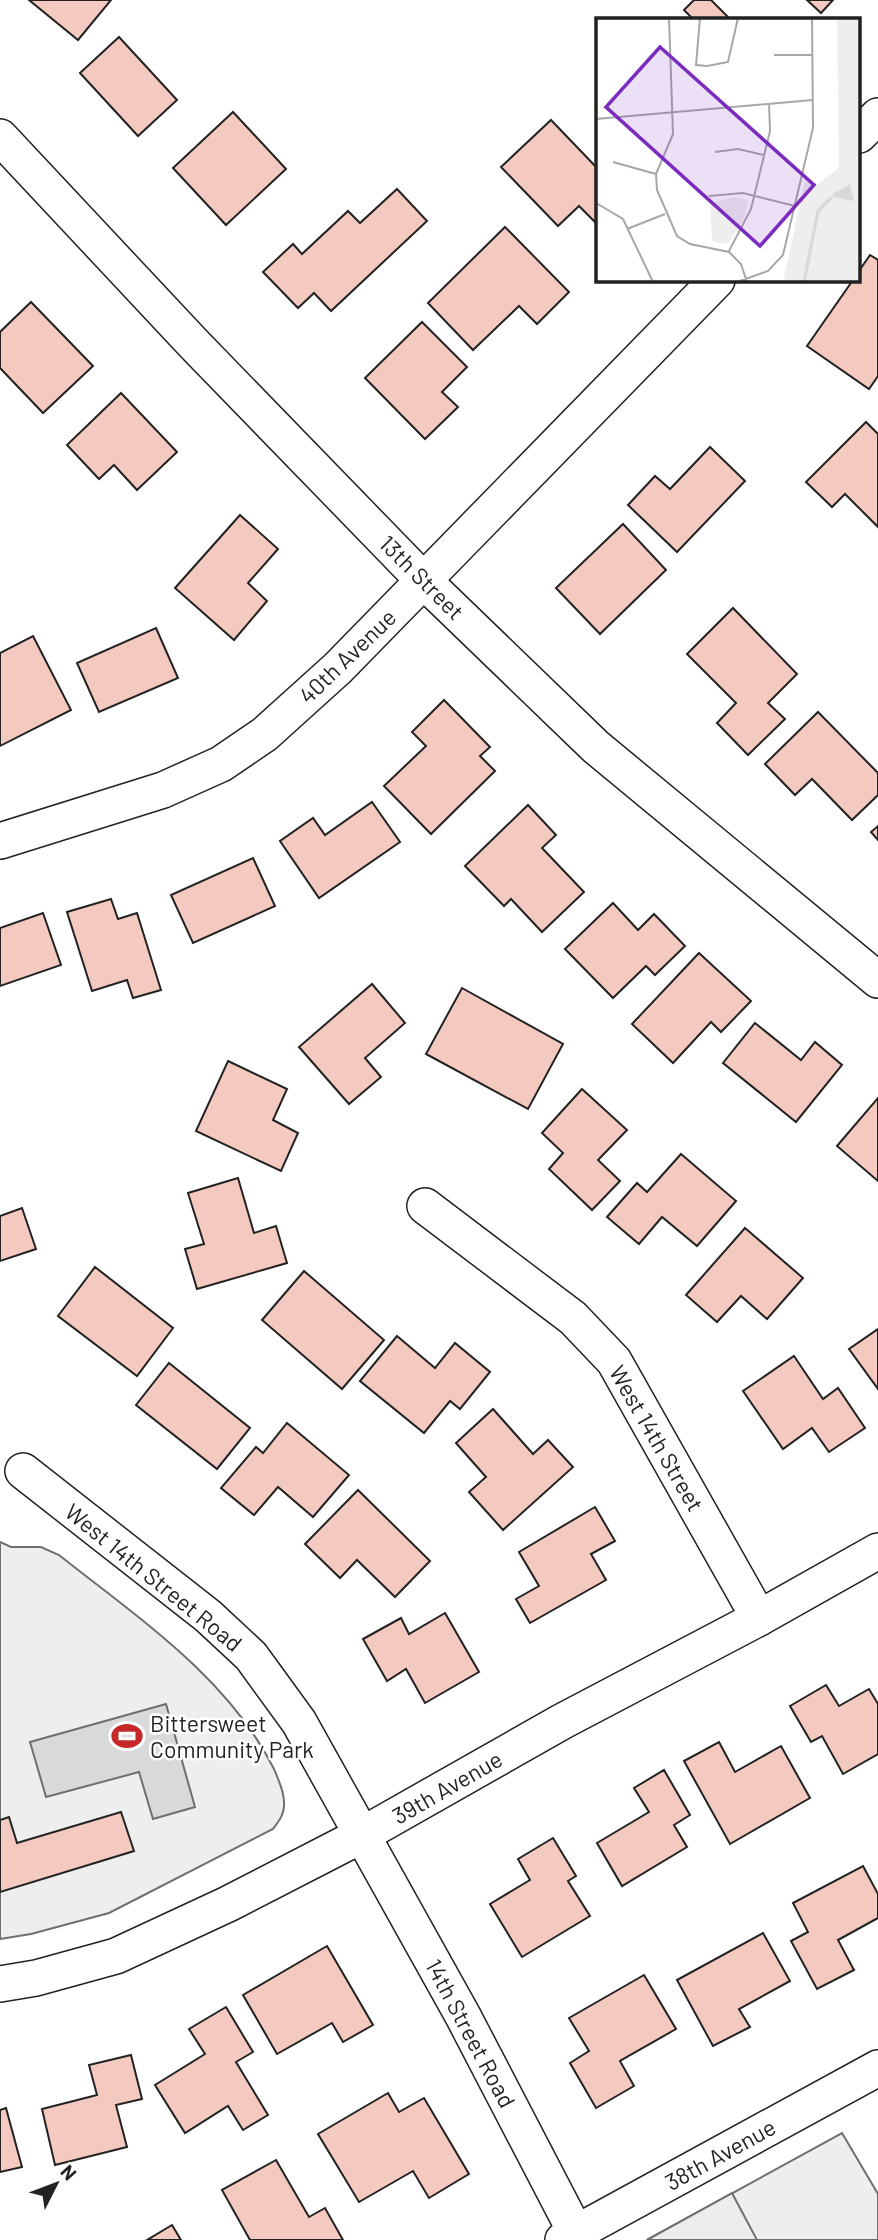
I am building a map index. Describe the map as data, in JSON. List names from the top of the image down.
{
  "streets": {
    "street": [
      "13th Street",
      "40th Avenue",
      "West 14th Street",
      "West 14th Street Road",
      "39th Avenue",
      "14th Street Road",
      "38th Avenue"
    ]
  },
  "crossings": [
    ["13th Street", "40th Avenue"],
    ["West 14th Street", "39th Avenue"],
    ["West 14th Street Road", "39th Avenue"],
    ["West 14th Street Road", "14th Street Road"],
    ["39th Avenue", "14th Street Road"],
    ["14th Street Road", "38th Avenue"]
  ],
  "places": {
    "sports": ["Bittersweet Community Park"]
  },
  "north": "top right"
}
